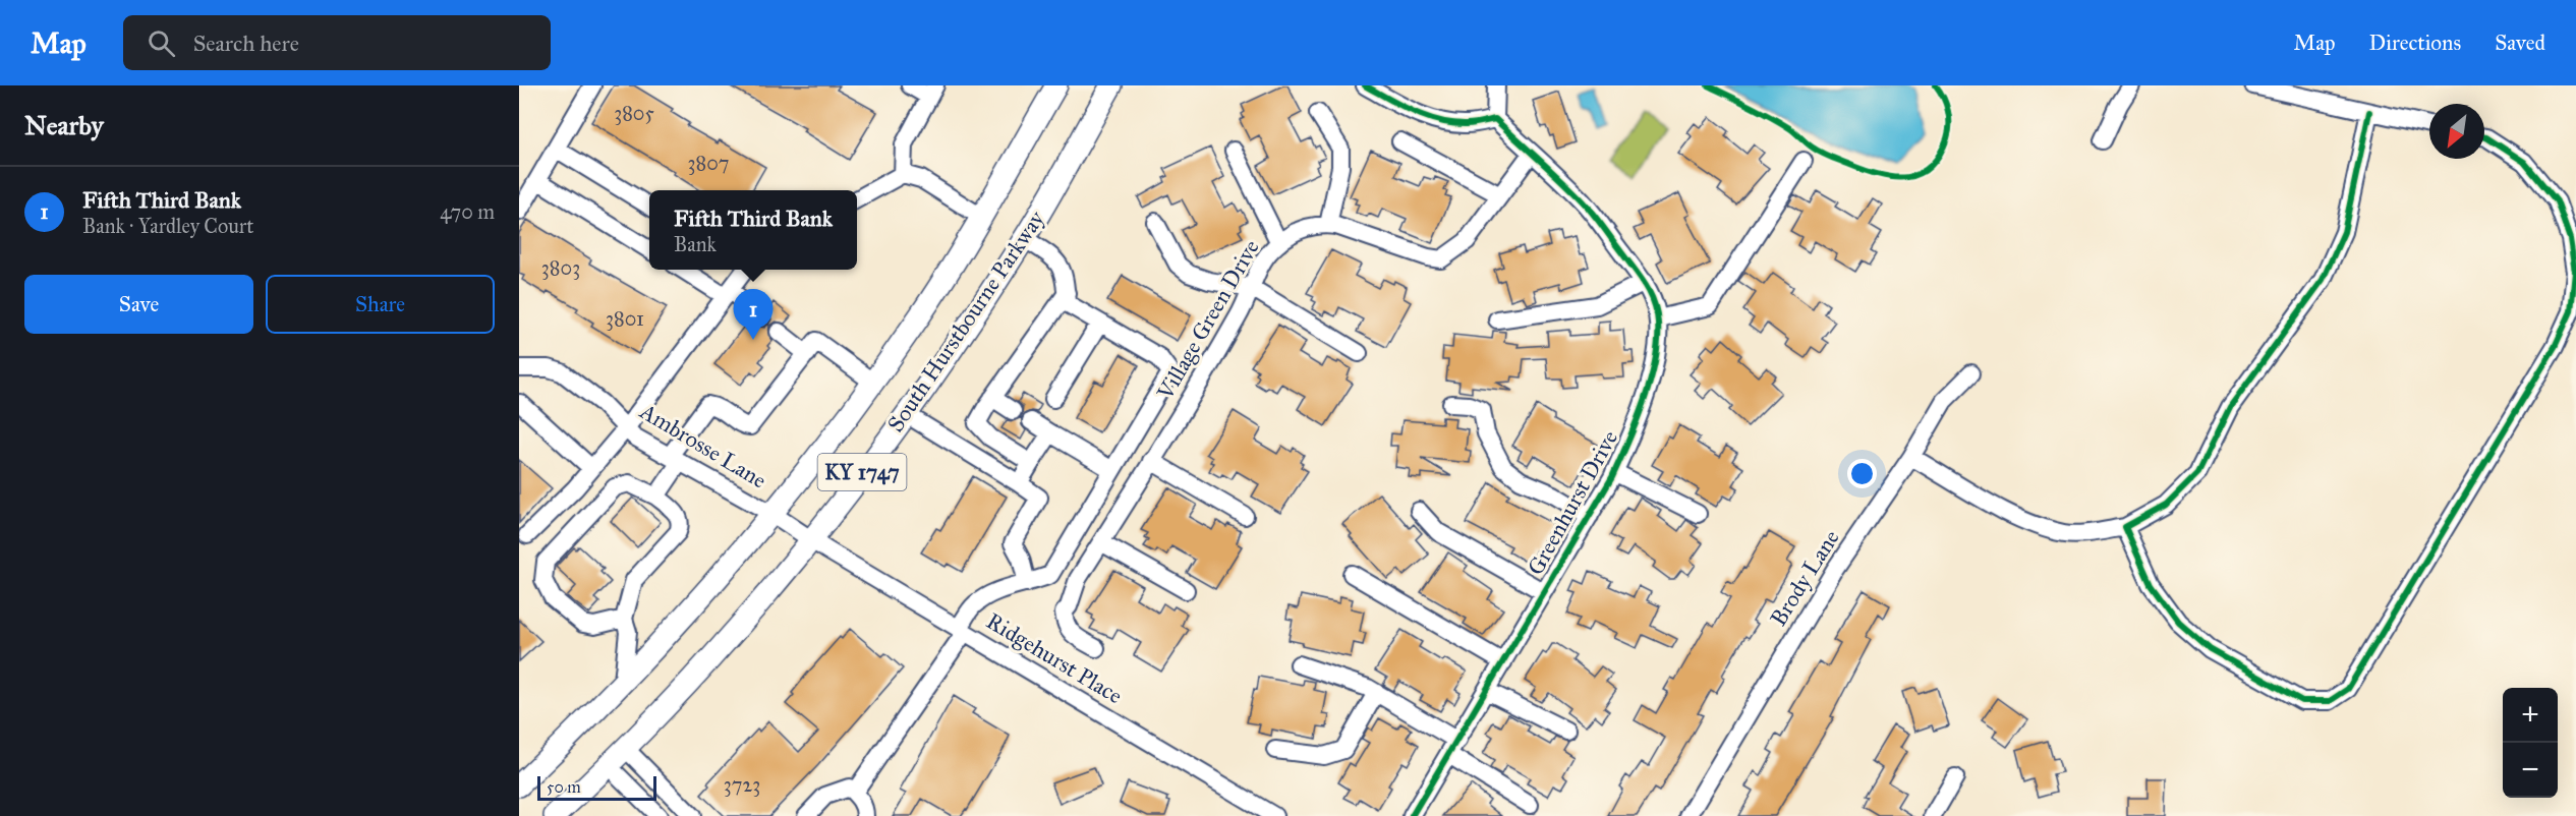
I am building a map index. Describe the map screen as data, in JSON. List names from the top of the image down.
{
  "streets": {
    "main road": ["South Hurstbourne Parkway", "KY 1747"],
    "street": [
      "Village Green Drive",
      "Ambrosse Lane",
      "Greenhurst Drive",
      "Brody Lane",
      "Ridgehurst Place"
    ]
  },
  "crossings": [
    ["Village Green Drive", "Greenhurst Drive"],
    ["South Hurstbourne Parkway", "Ambrosse Lane"],
    ["South Hurstbourne Parkway", "Ridgehurst Place"],
    ["Ambrosse Lane", "Ridgehurst Place"]
  ],
  "house_numbers": [
    "3805",
    "3807",
    "3803",
    "3801",
    "3723"
  ],
  "scale_bar": "50 m",
  "north": "bottom left",
  "page": {
    "header": "Map",
    "search": "Search here",
    "nav": ["Map", "Directions", "Saved"],
    "heading": "Nearby",
    "list": [
      {
        "mark": "1",
        "name": "Fifth Third Bank",
        "note": "Bank · Yardley Court",
        "value": "470 m"
      }
    ],
    "popup": ["Fifth Third Bank", "Bank"],
    "buttons": ["Save", "Share"],
    "pins": "1",
    "map_buttons": ["+", "−"],
    "scale": "50 m"
  }
}
